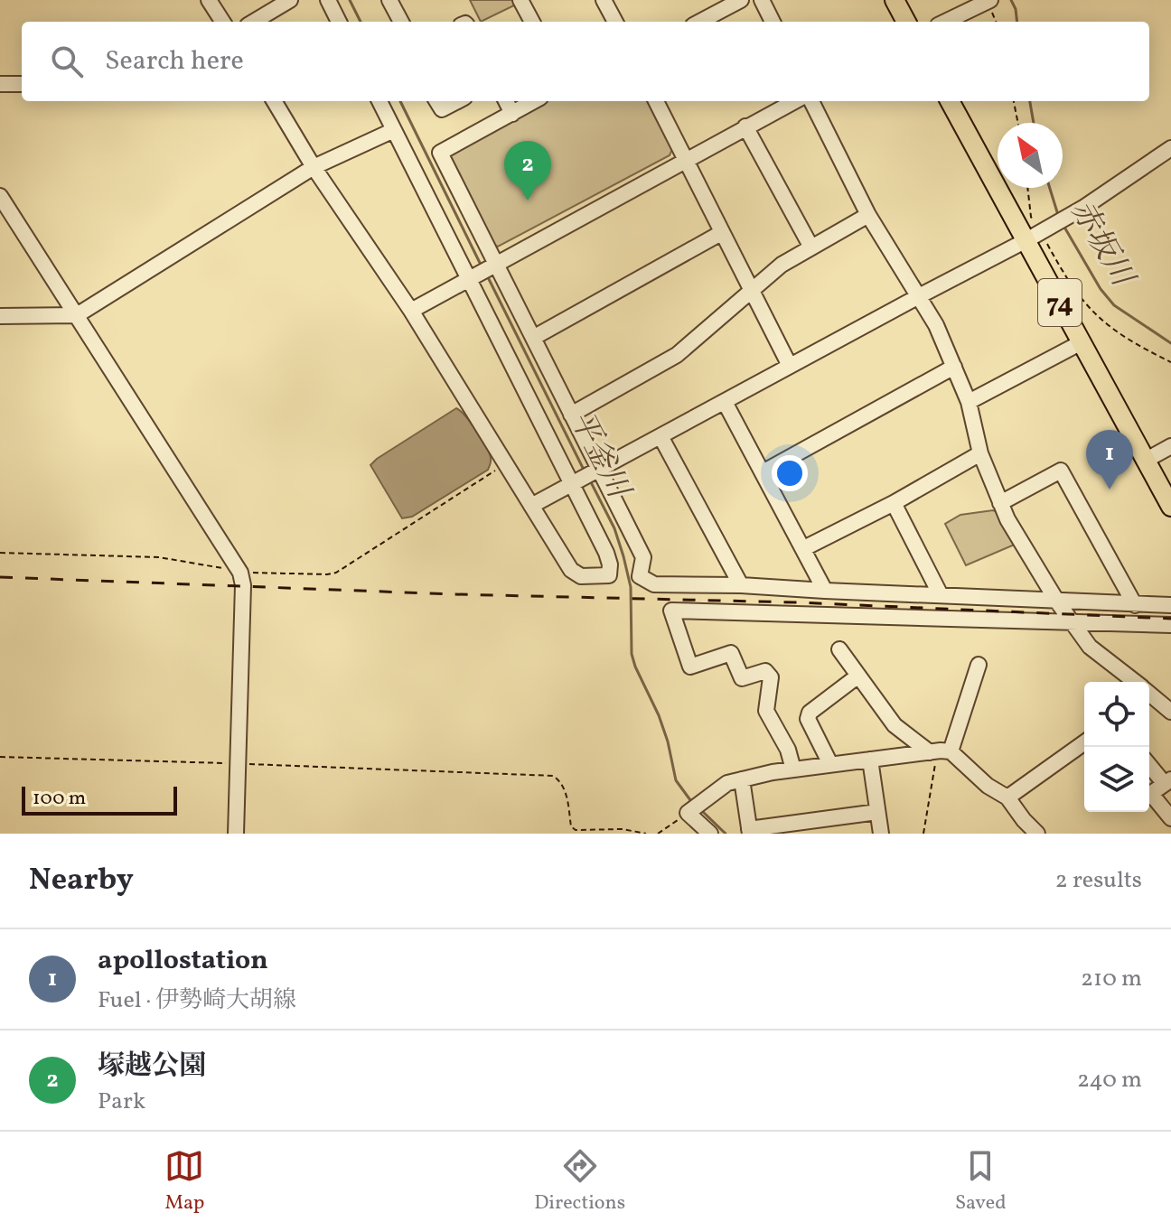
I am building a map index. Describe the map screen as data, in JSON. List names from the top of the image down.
{
  "streets": {
    "main road": ["74"]
  },
  "water": ["赤坂川", "平釜川"],
  "scale_bar": "100 m",
  "north": "top left",
  "page": {
    "search": "Search here",
    "pins": ["2", "1"],
    "scale": "100 m",
    "heading": ["Nearby", "2 results"],
    "list": [
      {
        "mark": "1",
        "name": "apollostation",
        "note": "Fuel · 伊勢崎大胡線",
        "value": "210 m"
      },
      {
        "mark": "2",
        "name": "塚越公園",
        "note": "Park",
        "value": "240 m"
      }
    ],
    "nav": ["Map", "Directions", "Saved"]
  }
}
